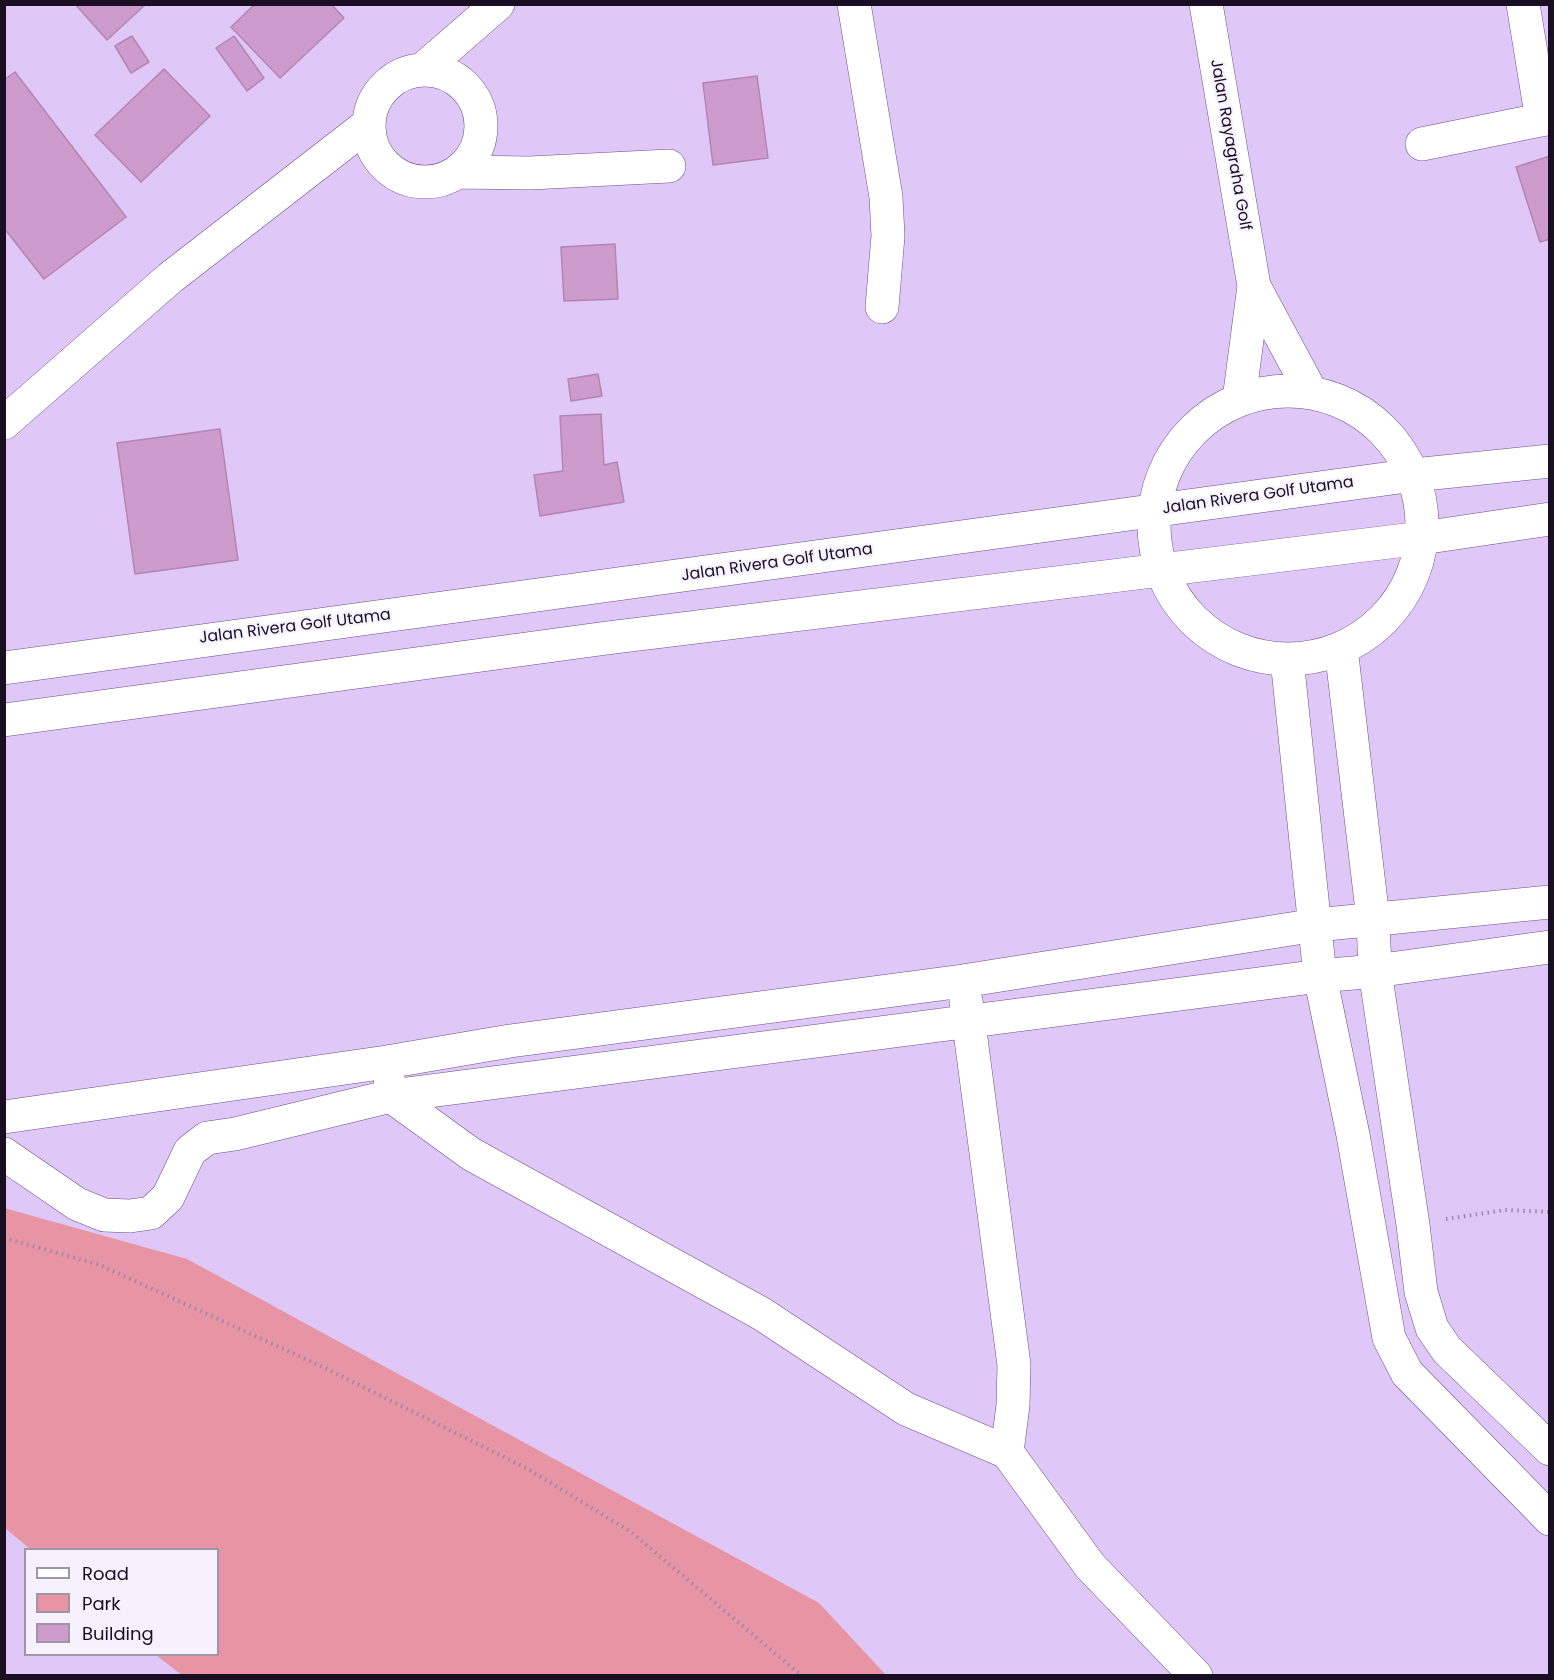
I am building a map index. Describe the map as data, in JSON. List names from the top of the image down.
{
  "streets": {
    "street": ["Jalan Rayagraha Golf", "Jalan Rivera Golf Utama"]
  },
  "legend": ["Road", "Park", "Building"]
}
